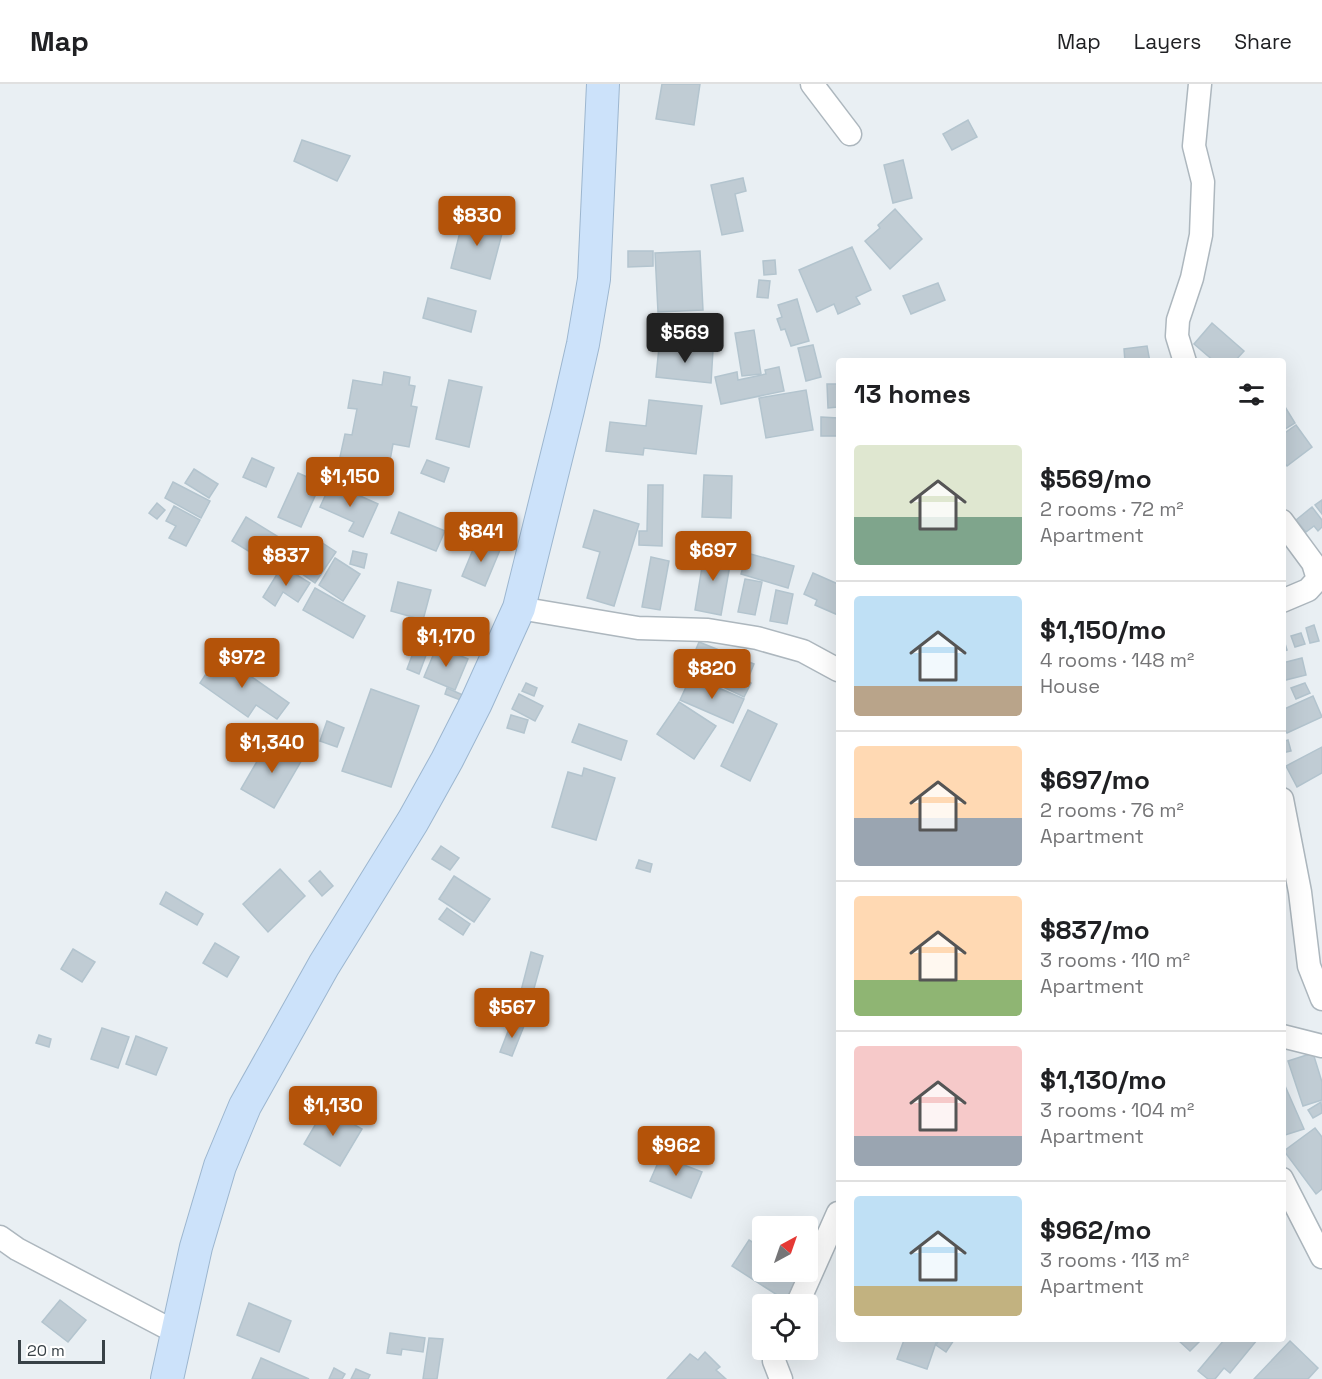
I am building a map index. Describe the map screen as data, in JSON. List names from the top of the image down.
{
  "scale_bar": "20 m",
  "north": "top right",
  "page": {
    "header": "Map",
    "nav": ["Map", "Layers", "Share"],
    "price": [
      "$830",
      "$569",
      "$1,150",
      "$841",
      "$697",
      "$837",
      "$1,170",
      "$972",
      "$820",
      "$1,340",
      "$567",
      "$1,130",
      "$962"
    ],
    "heading": "13 homes",
    "list": [
      {
        "name": "$569/mo",
        "note": "2 rooms · 72 m² · Apartment"
      },
      {
        "name": "$1,150/mo",
        "note": "4 rooms · 148 m² · House"
      },
      {
        "name": "$697/mo",
        "note": "2 rooms · 76 m² · Apartment"
      },
      {
        "name": "$837/mo",
        "note": "3 rooms · 110 m² · Apartment"
      },
      {
        "name": "$1,130/mo",
        "note": "3 rooms · 104 m² · Apartment"
      },
      {
        "name": "$962/mo",
        "note": "3 rooms · 113 m² · Apartment"
      }
    ],
    "scale": "20 m"
  }
}
